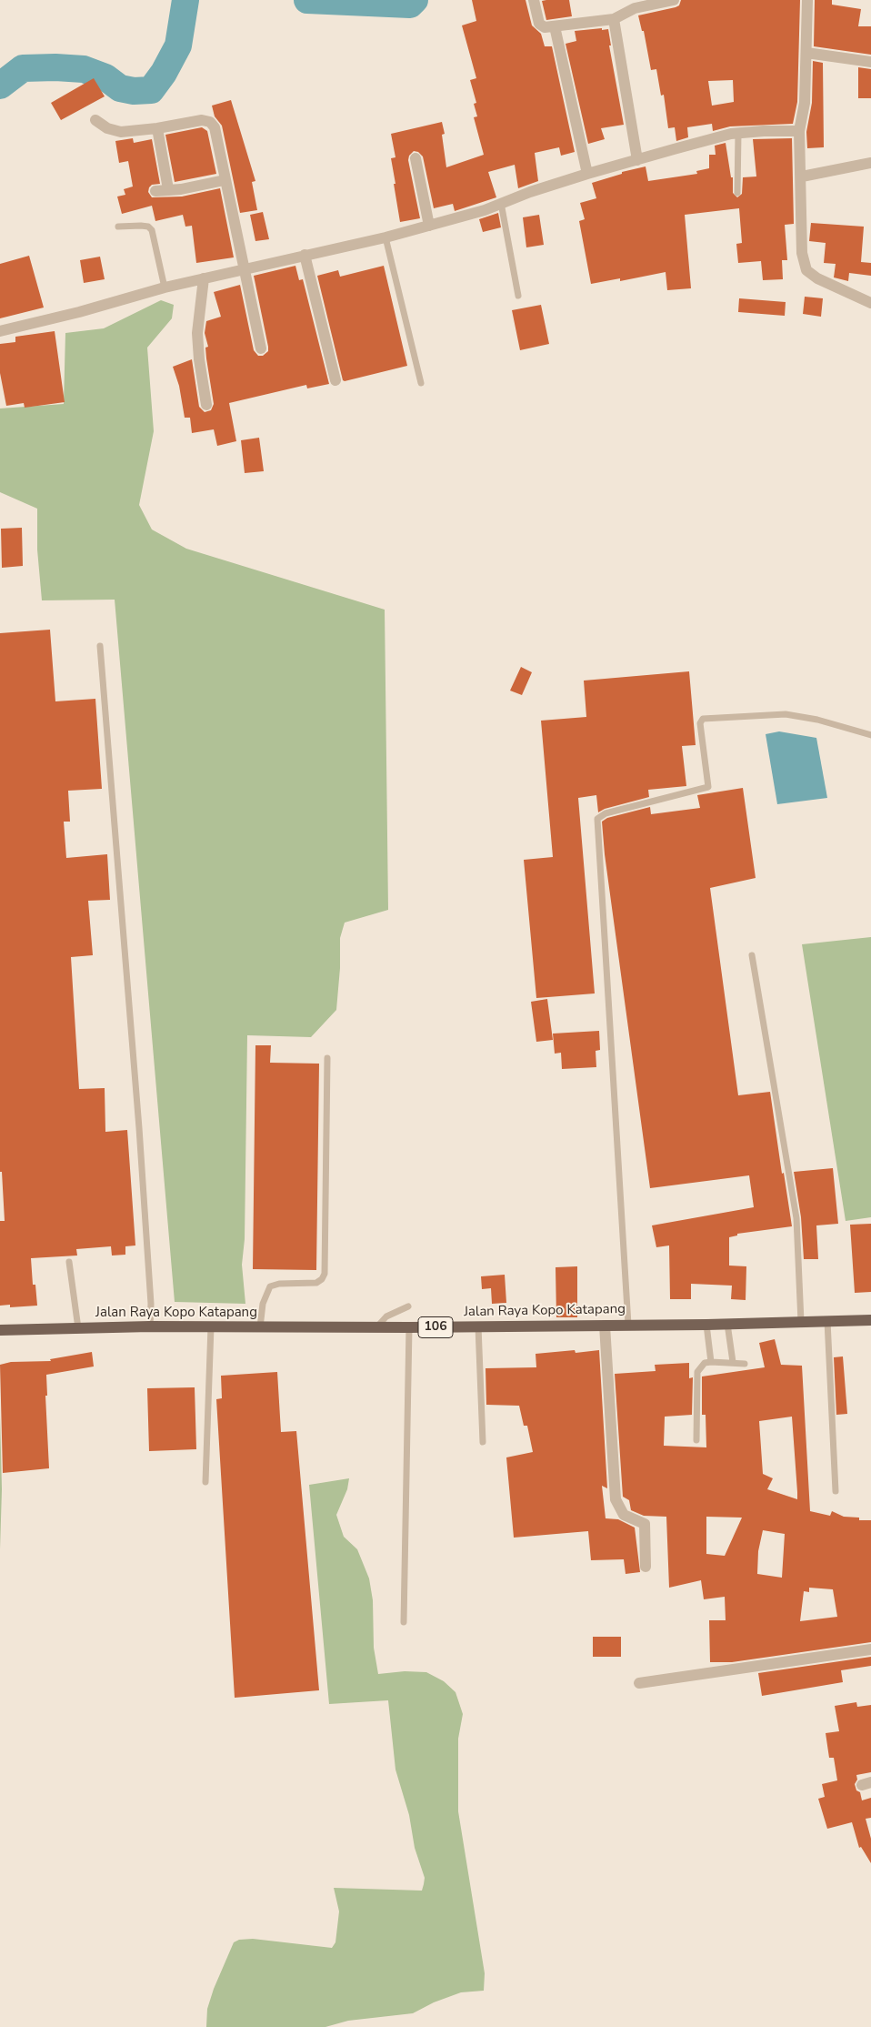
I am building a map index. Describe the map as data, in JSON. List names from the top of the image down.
{
  "streets": {
    "main road": ["Jalan Raya Kopo Katapang", "106"]
  }
}
